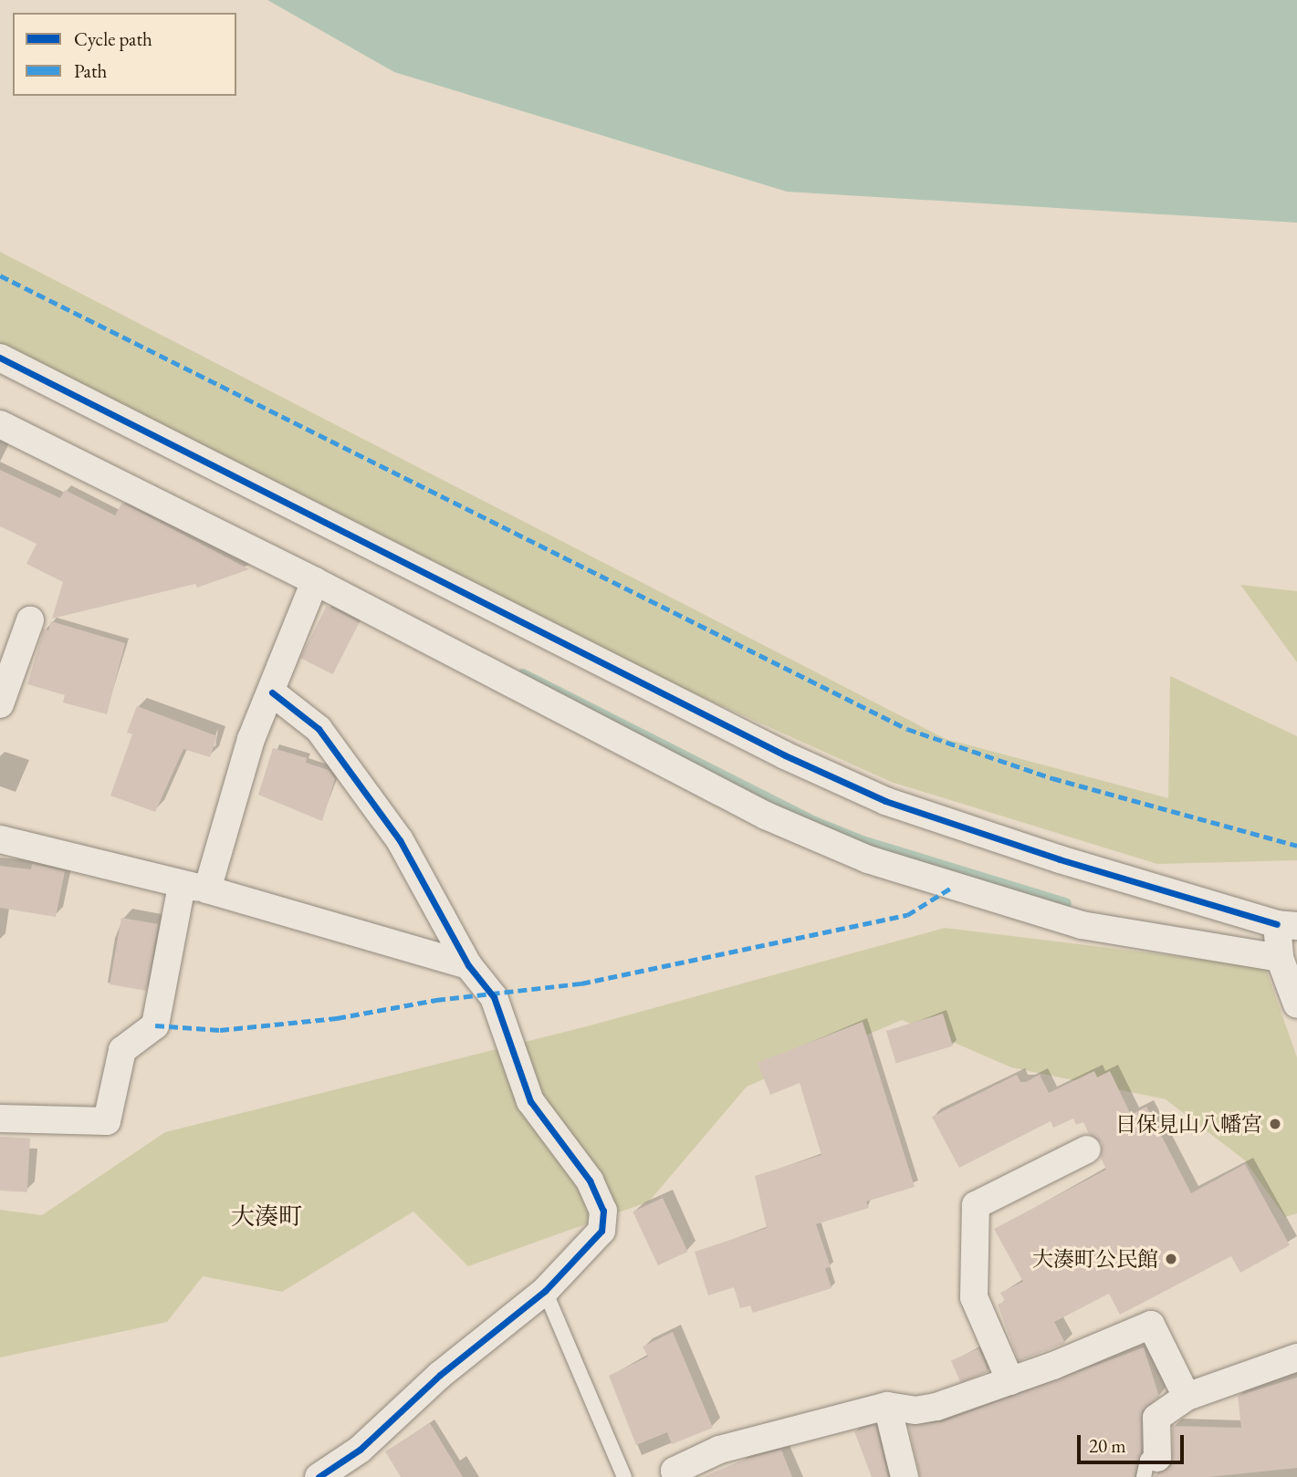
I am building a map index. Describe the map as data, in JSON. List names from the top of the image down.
{
  "districts": ["大湊町"],
  "places": ["日保見山八幡宮", "大湊町公民館"],
  "legend": ["Cycle path", "Path"],
  "scale_bar": "20 m"
}
